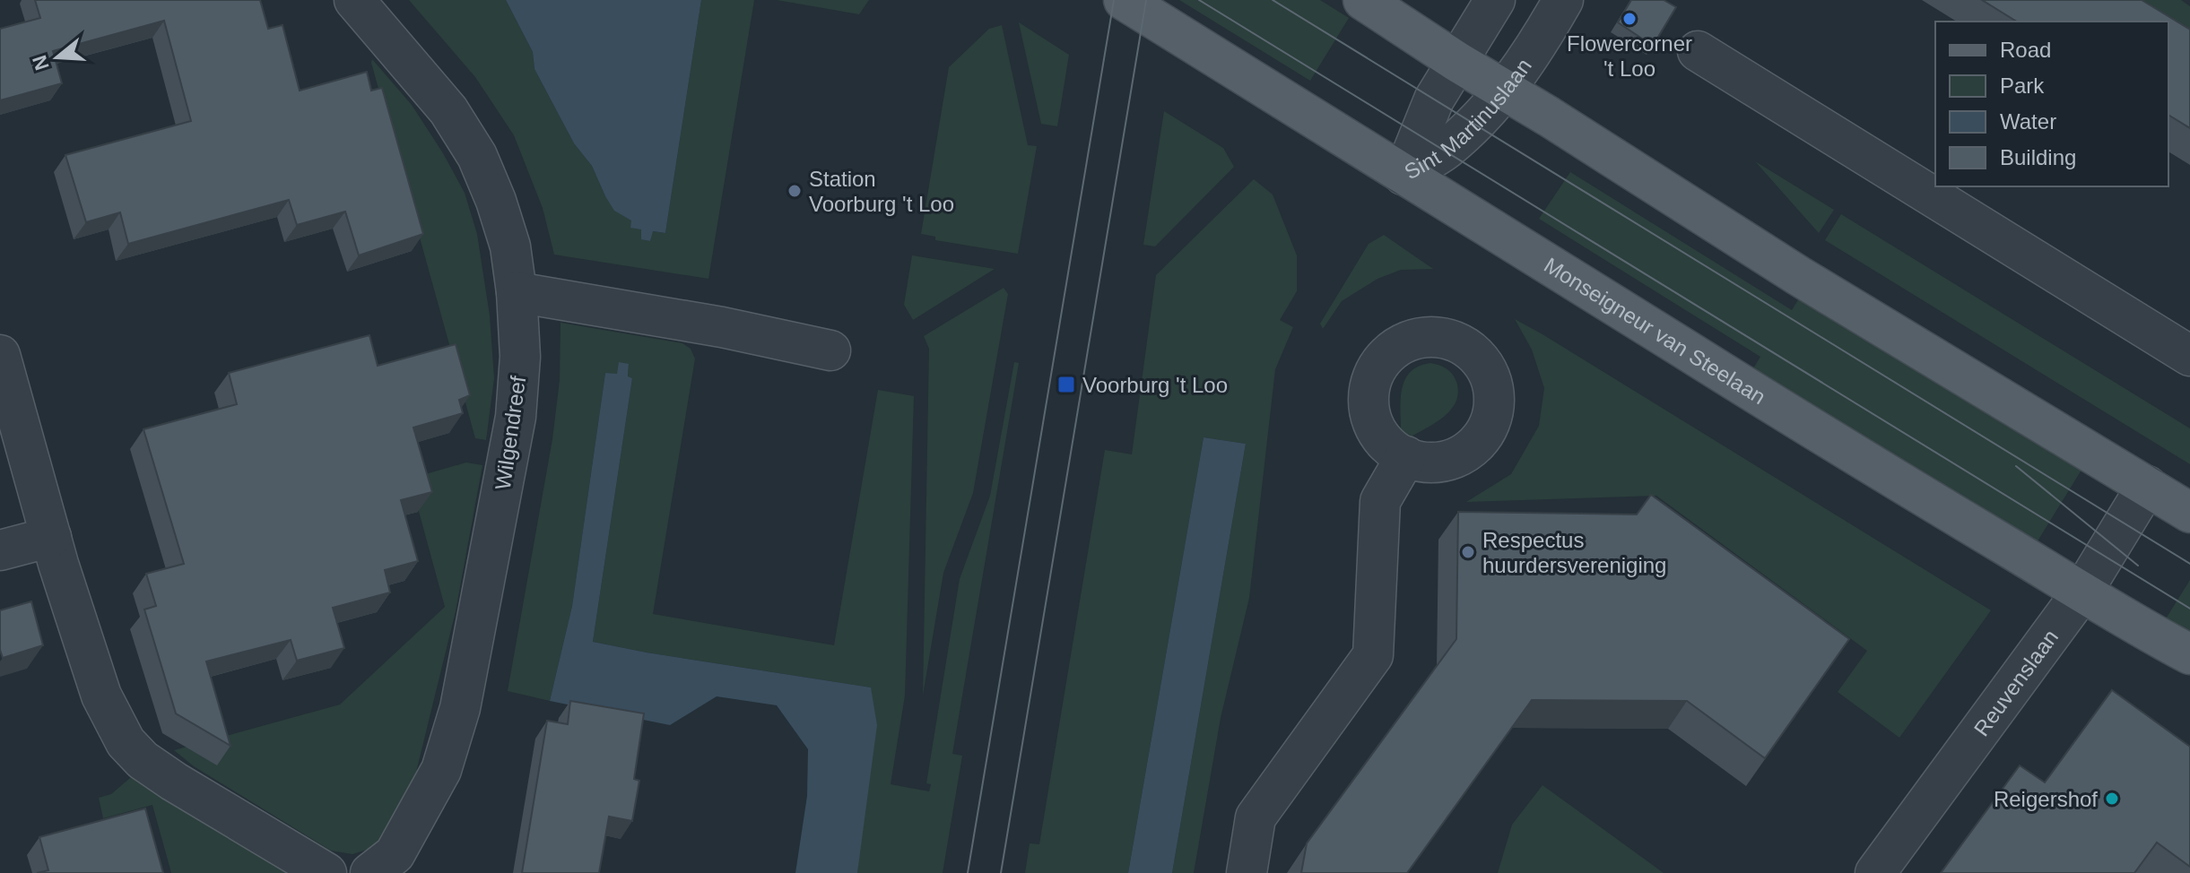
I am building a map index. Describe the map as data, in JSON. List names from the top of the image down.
{
  "streets": {
    "main road": ["Monseigneur van Steelaan"],
    "street": ["Sint Martinuslaan", "Wilgendreef", "Reuvenslaan"]
  },
  "crossings": [
    ["Sint Martinuslaan", "Monseigneur van Steelaan"],
    ["Monseigneur van Steelaan", "Reuvenslaan"]
  ],
  "places": {
    "other": [
      "Flowercorner 't Loo",
      "Station Voorburg 't Loo",
      "Respectus huurdersvereniging",
      "Reigershof"
    ],
    "transit": ["Voorburg 't Loo"]
  },
  "legend": [
    "Road",
    "Park",
    "Water",
    "Building"
  ],
  "north": "left"
}
